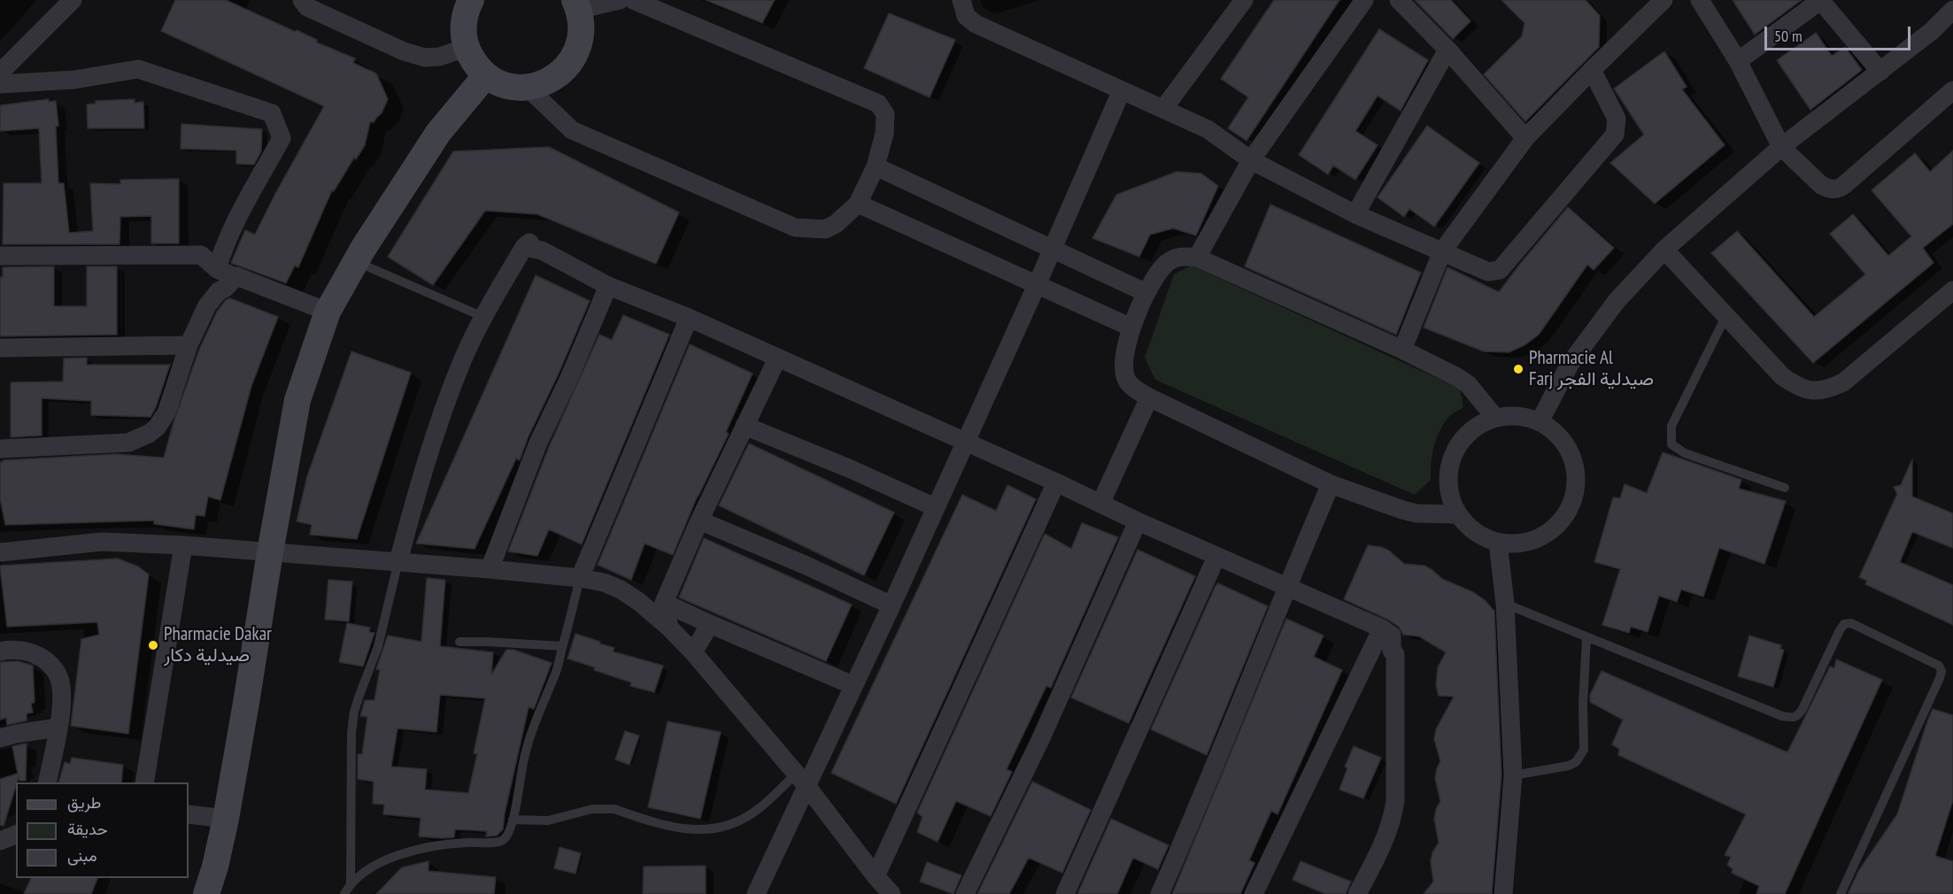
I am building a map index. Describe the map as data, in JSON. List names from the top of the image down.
{
  "places": ["Pharmacie Al Farj صيدلية الفجر", "Pharmacie Dakar صيدلية دكار"],
  "legend": ["طريق", "حديقة", "مبنى"],
  "scale_bar": "50 m"
}
